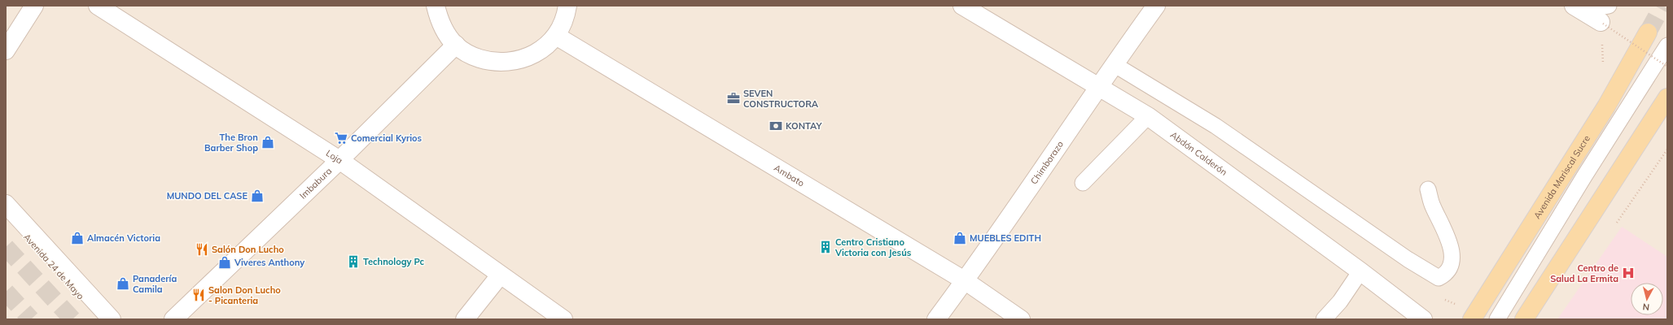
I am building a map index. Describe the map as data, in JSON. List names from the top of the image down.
{
  "streets": {
    "main road": ["Avenida Mariscal Sucre"],
    "street": [
      "Abdón Calderón",
      "Loja",
      "Chimborazo",
      "Ambato",
      "Imbabura",
      "Avenida 24 de Mayo"
    ]
  },
  "crossings": [
    ["Abdón Calderón", "Chimborazo"],
    ["Loja", "Imbabura"],
    ["Chimborazo", "Ambato"]
  ],
  "places": {
    "office": ["SEVEN CONSTRUCTORA"],
    "bank": ["KONTAY"],
    "supermarket": ["Comercial Kyrios"],
    "shop": [
      "The Bron Barber Shop",
      "MUNDO DEL CASE",
      "Almacén Victoria",
      "MUEBLES EDITH",
      "Viveres Anthony",
      "Panadería Camila"
    ],
    "building": ["Centro Cristiano Victoria con Jesús", "Technology Pc"],
    "restaurant": ["Salón Don Lucho", "Salon Don Lucho - Picanteria"],
    "hospital": ["Centro de Salud La Ermita"]
  },
  "north": "bottom"
}
